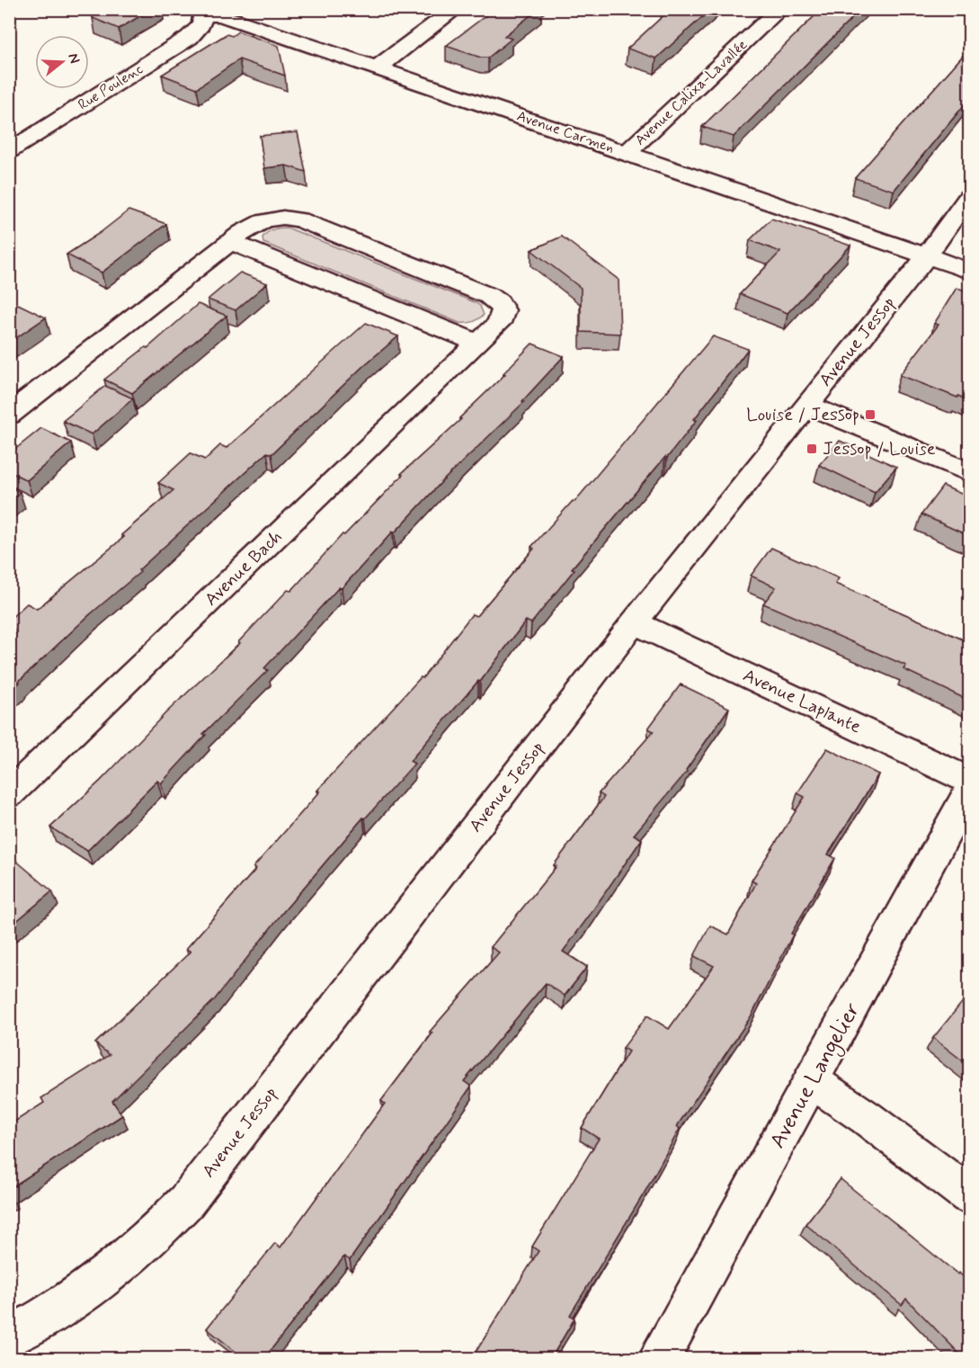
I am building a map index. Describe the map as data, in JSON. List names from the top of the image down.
{
  "streets": {
    "street": [
      "Rue Poulenc",
      "Avenue Calixa-Lavallée",
      "Avenue Carmen",
      "Avenue Jessop",
      "Avenue Bach",
      "Avenue Laplante",
      "Avenue Langelier"
    ]
  },
  "crossings": [
    ["Rue Poulenc", "Avenue Carmen"],
    ["Avenue Calixa-Lavallée", "Avenue Carmen"],
    ["Avenue Carmen", "Avenue Jessop"],
    ["Avenue Jessop", "Avenue Laplante"]
  ],
  "places": {
    "transit": ["Louise / Jessop", "Jessop / Louise"]
  },
  "north": "right"
}
